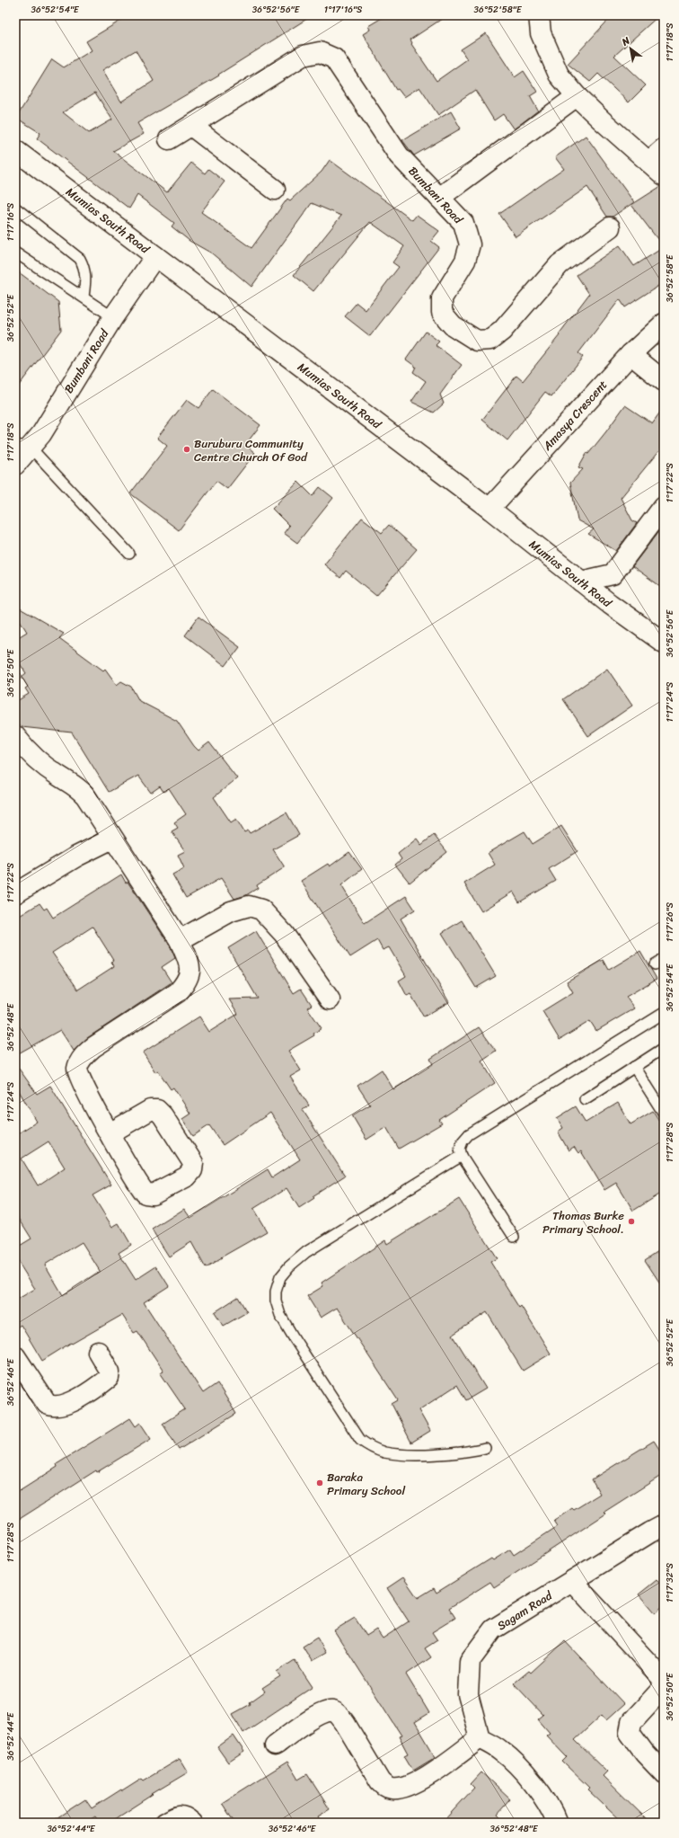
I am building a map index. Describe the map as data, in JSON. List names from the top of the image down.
{
  "streets": {
    "street": [
      "Bumbani Road",
      "Mumias South Road",
      "Amasya Crescent",
      "Sagam Road"
    ]
  },
  "crossings": [
    ["Bumbani Road", "Mumias South Road"],
    ["Mumias South Road", "Amasya Crescent"]
  ],
  "places": ["Buruburu Community Centre Church Of God", "Thomas Burke Primary School.", "Baraka Primary School"],
  "north": "top left",
  "coordinates": [
    "36°52'54\"E",
    "36°52'56\"E",
    "1°17'16\"S",
    "36°52'58\"E",
    "1°17'18\"S",
    "36°52'52\"E",
    "1°17'22\"S",
    "36°52'50\"E",
    "1°17'24\"S",
    "1°17'26\"S",
    "36°52'48\"E",
    "1°17'28\"S",
    "36°52'46\"E",
    "1°17'32\"S",
    "36°52'44\"E"
  ]
}
